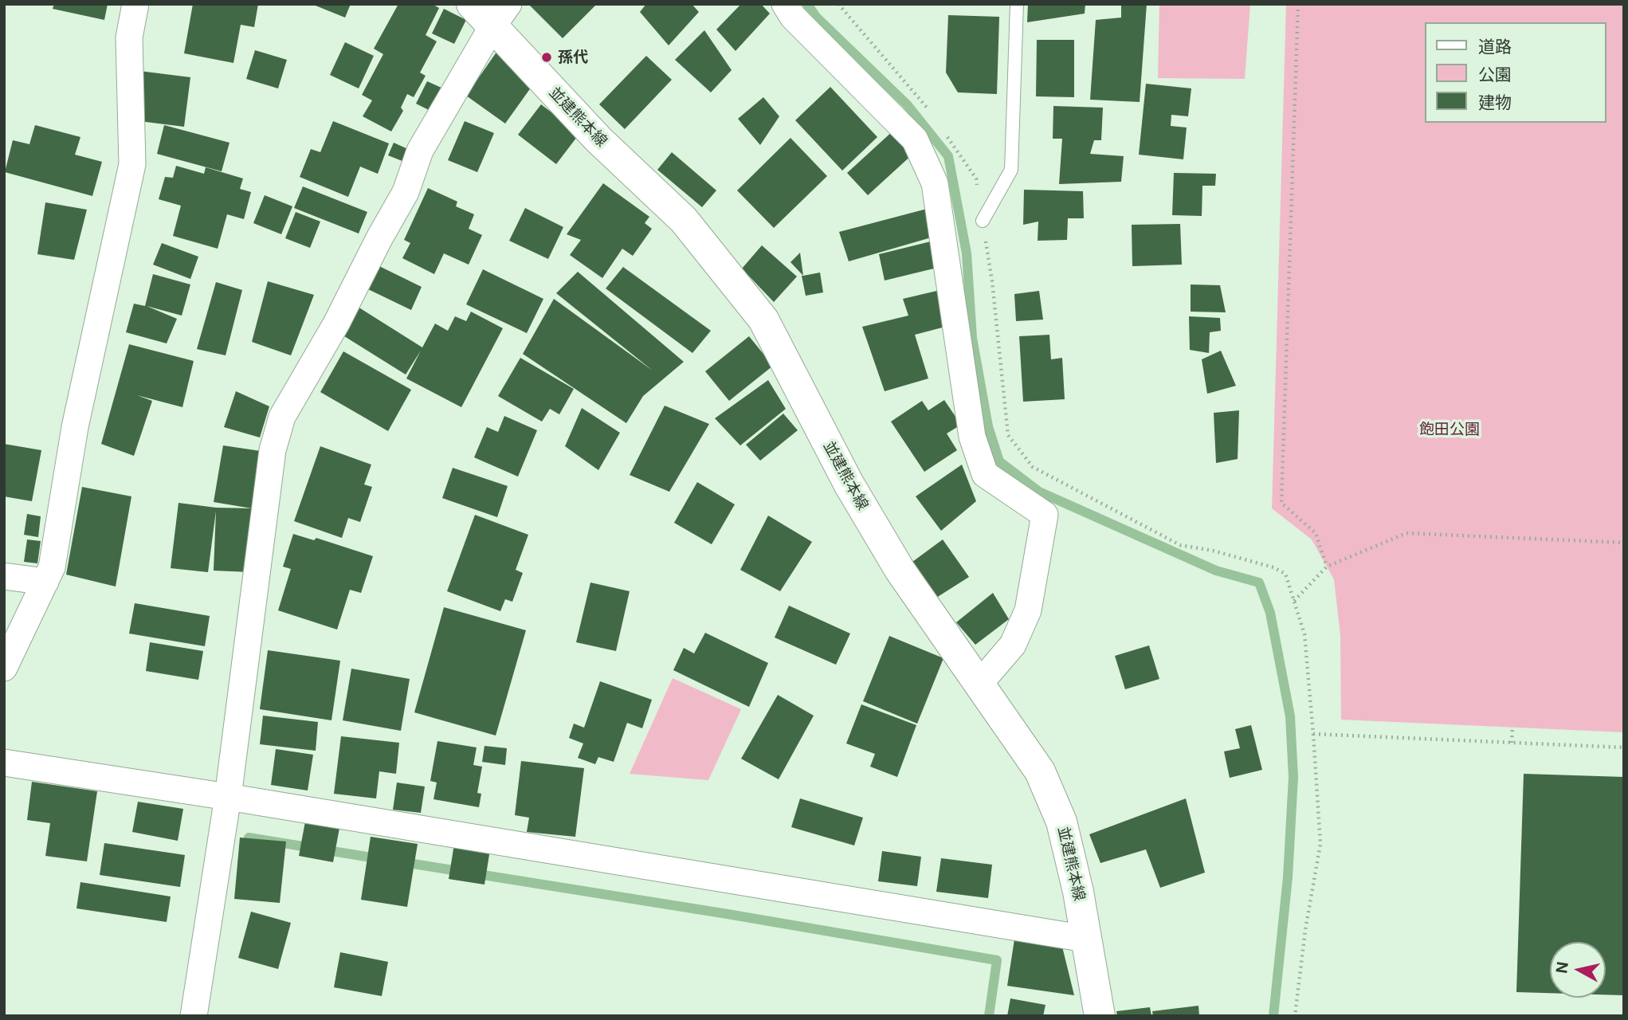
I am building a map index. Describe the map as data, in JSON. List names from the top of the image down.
{
  "streets": {
    "main road": ["並建熊本線"]
  },
  "parks": ["飽田公園"],
  "places": ["孫代"],
  "legend": ["道路", "公園", "建物"],
  "north": "left"
}
